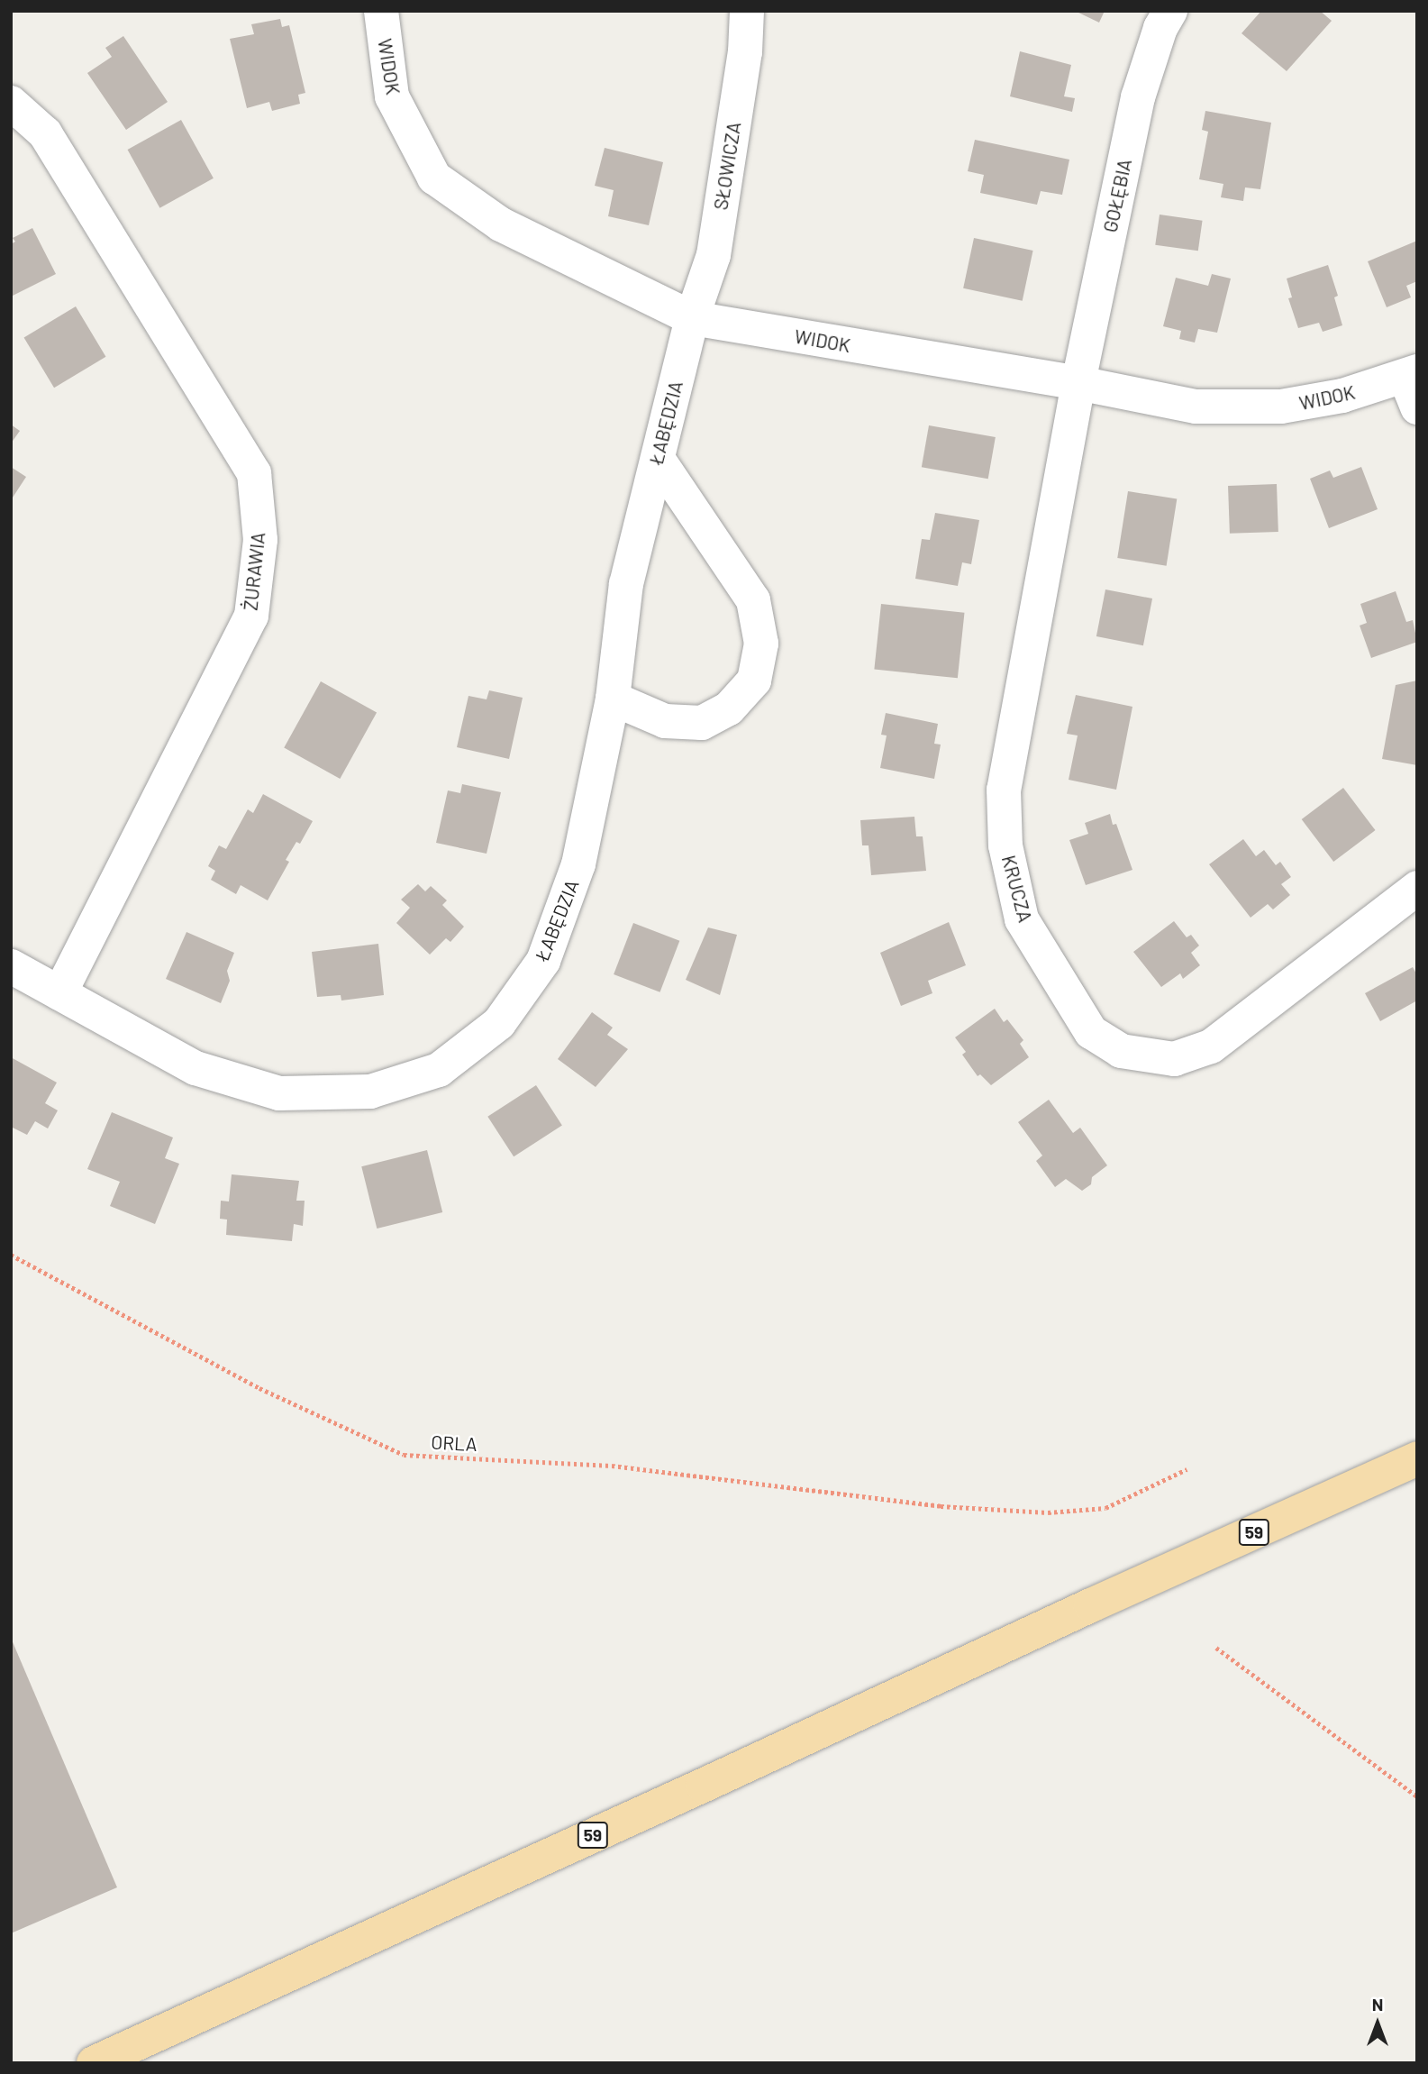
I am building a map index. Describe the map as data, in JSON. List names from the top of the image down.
{
  "streets": {
    "main road": ["59"],
    "street": [
      "WIDOK",
      "SŁOWICZA",
      "GOŁĘBIA",
      "ŁABĘDZIA",
      "ŻURAWIA",
      "KRUCZA"
    ],
    "path": ["ORLA"]
  },
  "crossings": [
    ["WIDOK", "SŁOWICZA"],
    ["WIDOK", "GOŁĘBIA"],
    ["WIDOK", "ŁABĘDZIA"],
    ["WIDOK", "KRUCZA"],
    ["SŁOWICZA", "ŁABĘDZIA"],
    ["GOŁĘBIA", "KRUCZA"],
    ["ŁABĘDZIA", "ŻURAWIA"]
  ],
  "north": "top"
}
